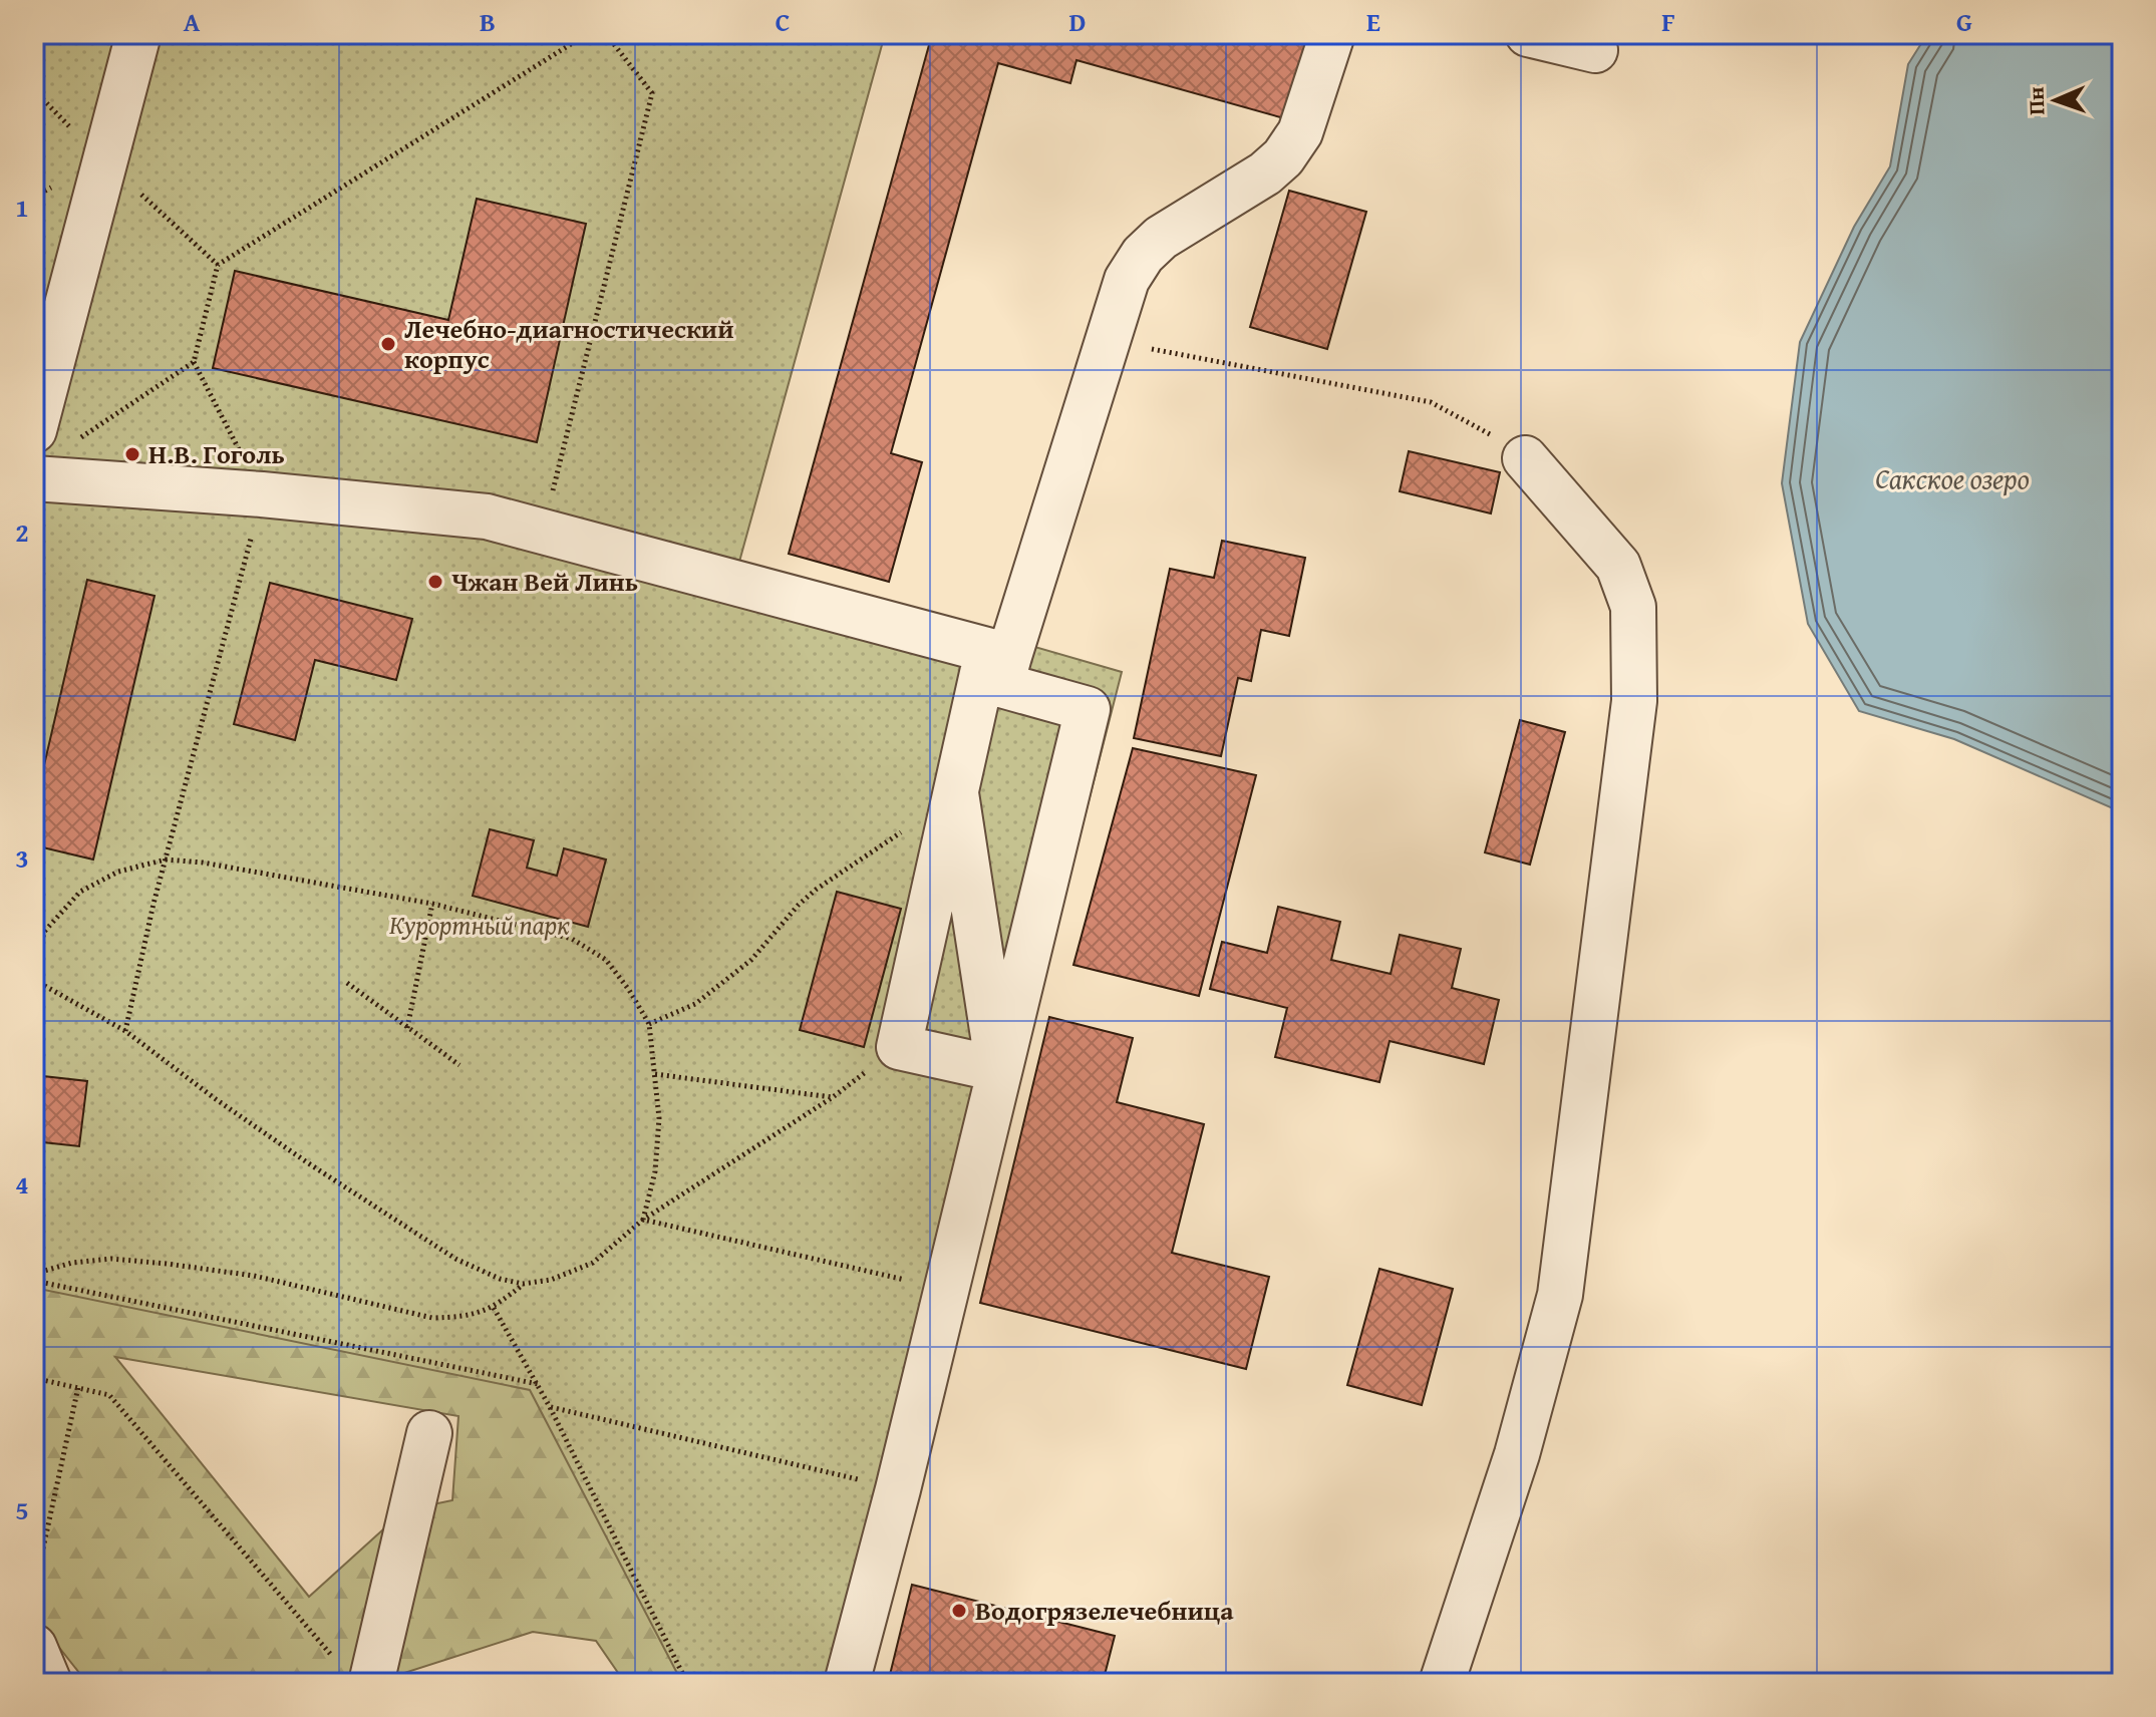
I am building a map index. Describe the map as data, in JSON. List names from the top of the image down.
{
  "water": ["Сакское озеро"],
  "parks": ["Курортный парк"],
  "places": [
    "Лечебно-диагностический корпус",
    "Н.В. Гоголь",
    "Чжан Вей Линь",
    "Водогрязелечебница"
  ],
  "north": "left",
  "grid": {
    "columns": [
      "A",
      "B",
      "C",
      "D",
      "E",
      "F",
      "G"
    ],
    "rows": [
      "1",
      "2",
      "3",
      "4",
      "5"
    ]
  }
}
